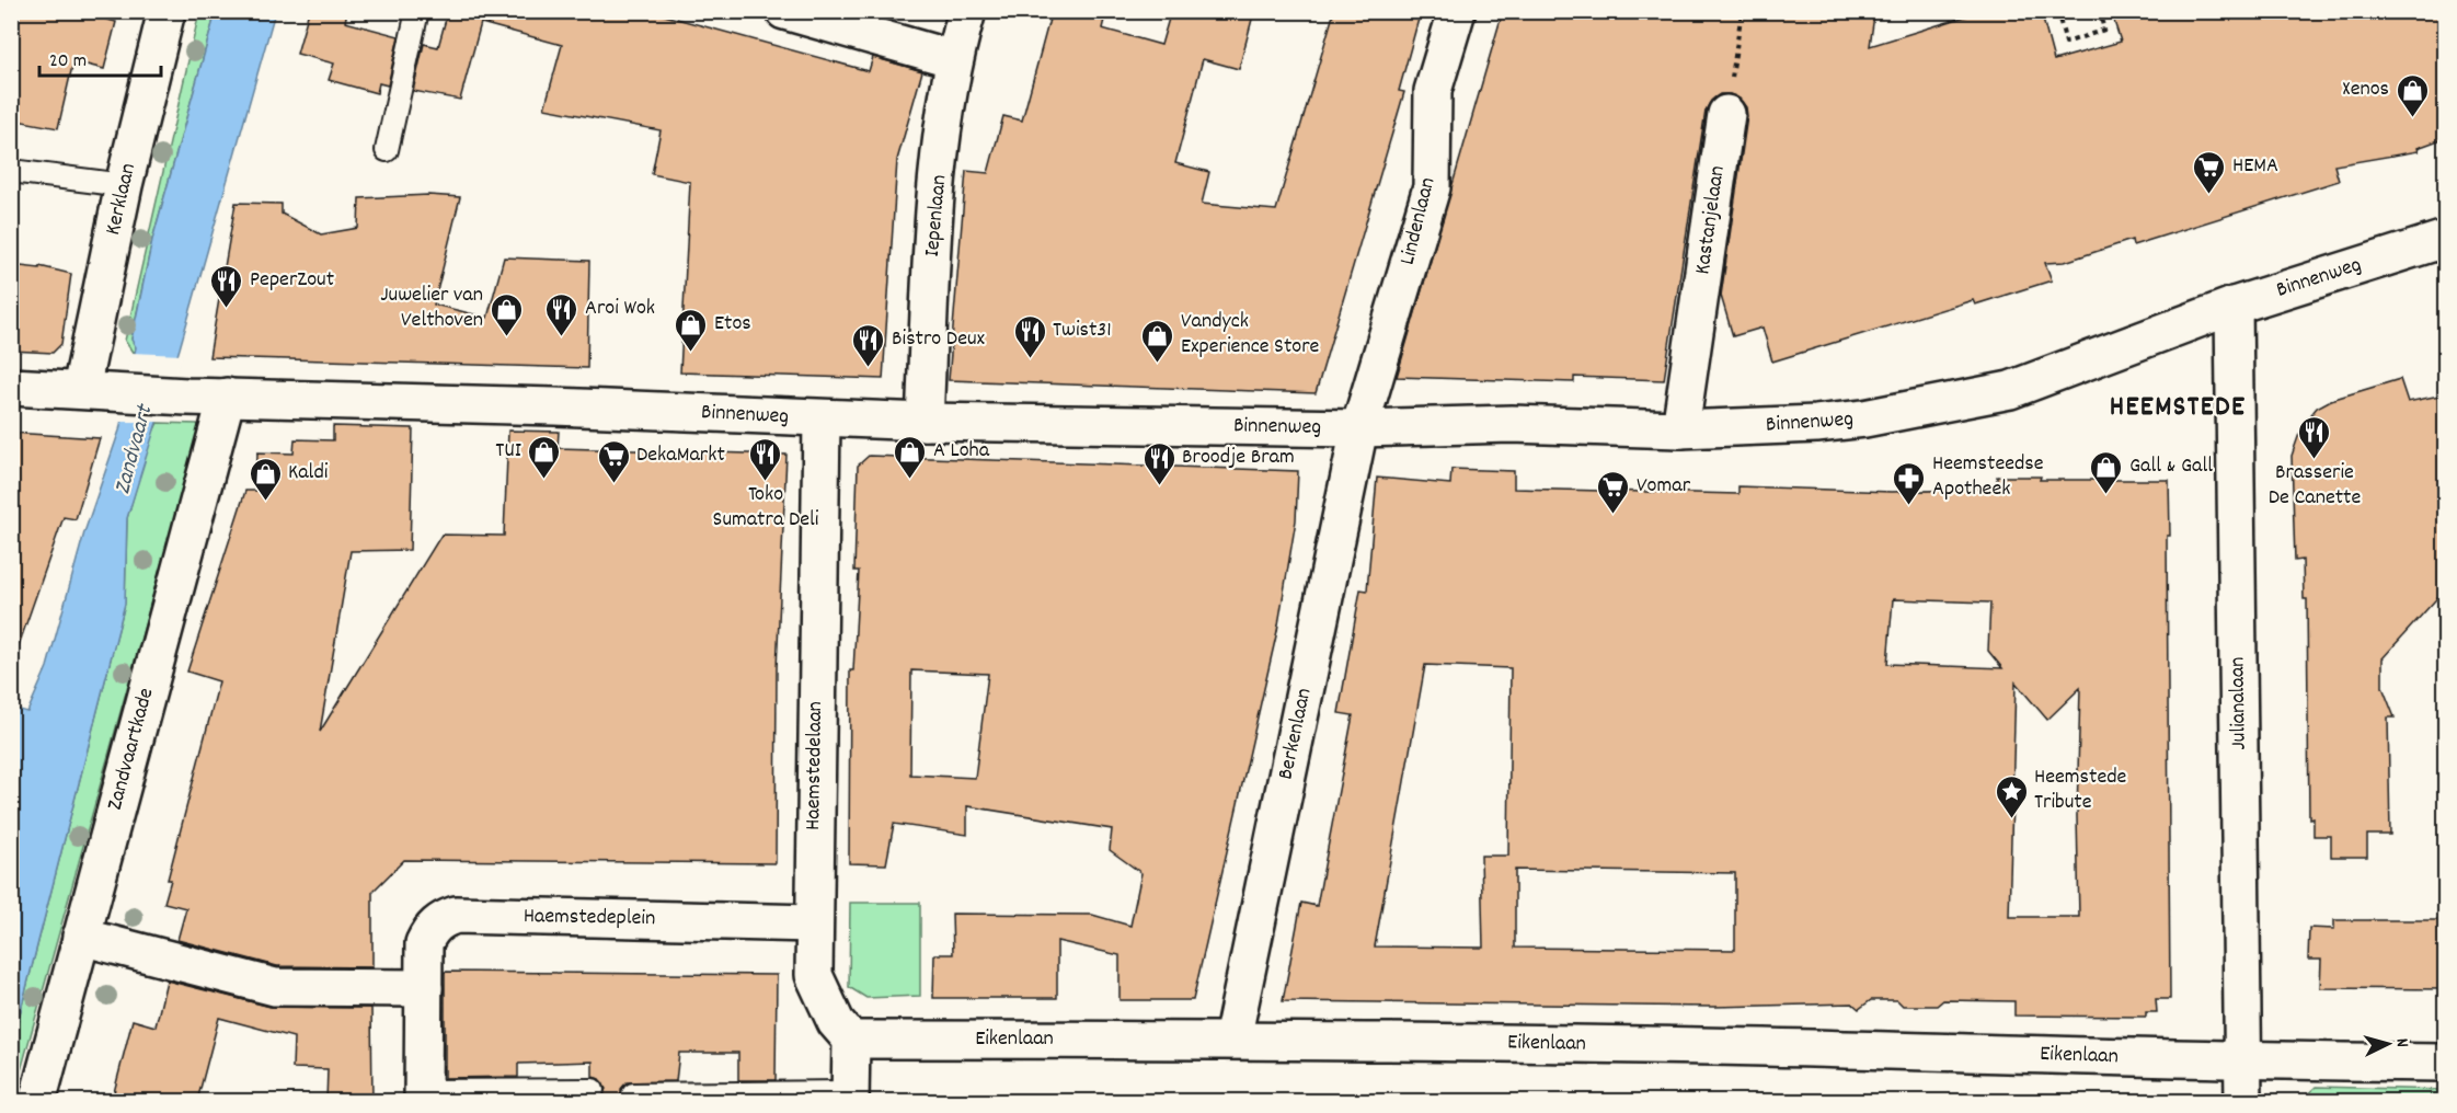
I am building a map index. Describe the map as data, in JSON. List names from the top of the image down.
{
  "streets": {
    "street": [
      "Kerklaan",
      "Iepenlaan",
      "Kastanjelaan",
      "Lindenlaan",
      "Binnenweg",
      "Julianalaan",
      "Berkenlaan",
      "Zandvaartkade",
      "Haemstedelaan",
      "Haemstedeplein",
      "Eikenlaan"
    ]
  },
  "crossings": [
    ["Kerklaan", "Binnenweg"],
    ["Iepenlaan", "Binnenweg"],
    ["Kastanjelaan", "Binnenweg"],
    ["Lindenlaan", "Binnenweg"],
    ["Lindenlaan", "Berkenlaan"],
    ["Binnenweg", "Julianalaan"],
    ["Binnenweg", "Berkenlaan"],
    ["Binnenweg", "Zandvaartkade"],
    ["Binnenweg", "Haemstedelaan"],
    ["Julianalaan", "Eikenlaan"],
    ["Berkenlaan", "Eikenlaan"],
    ["Haemstedelaan", "Haemstedeplein"],
    ["Haemstedelaan", "Eikenlaan"]
  ],
  "districts": ["HEEMSTEDE"],
  "water": ["Zandvaart"],
  "places": {
    "shop": [
      "Xenos",
      "Juwelier van Velthoven",
      "Etos",
      "Vandyck Experience Store",
      "TUI",
      "A Loha",
      "Gall & Gall",
      "Kaldi"
    ],
    "supermarket": ["HEMA", "DekaMarkt", "Vomar"],
    "restaurant": [
      "PeperZout",
      "Aroi Wok",
      "Twist31",
      "Bistro Deux",
      "Brasserie De Canette",
      "Toko Sumatra Deli",
      "Broodje Bram"
    ],
    "pharmacy": ["Heemsteedse Apotheek"],
    "place": ["Heemstede Tribute"]
  },
  "scale_bar": "20 m",
  "north": "right"
}
